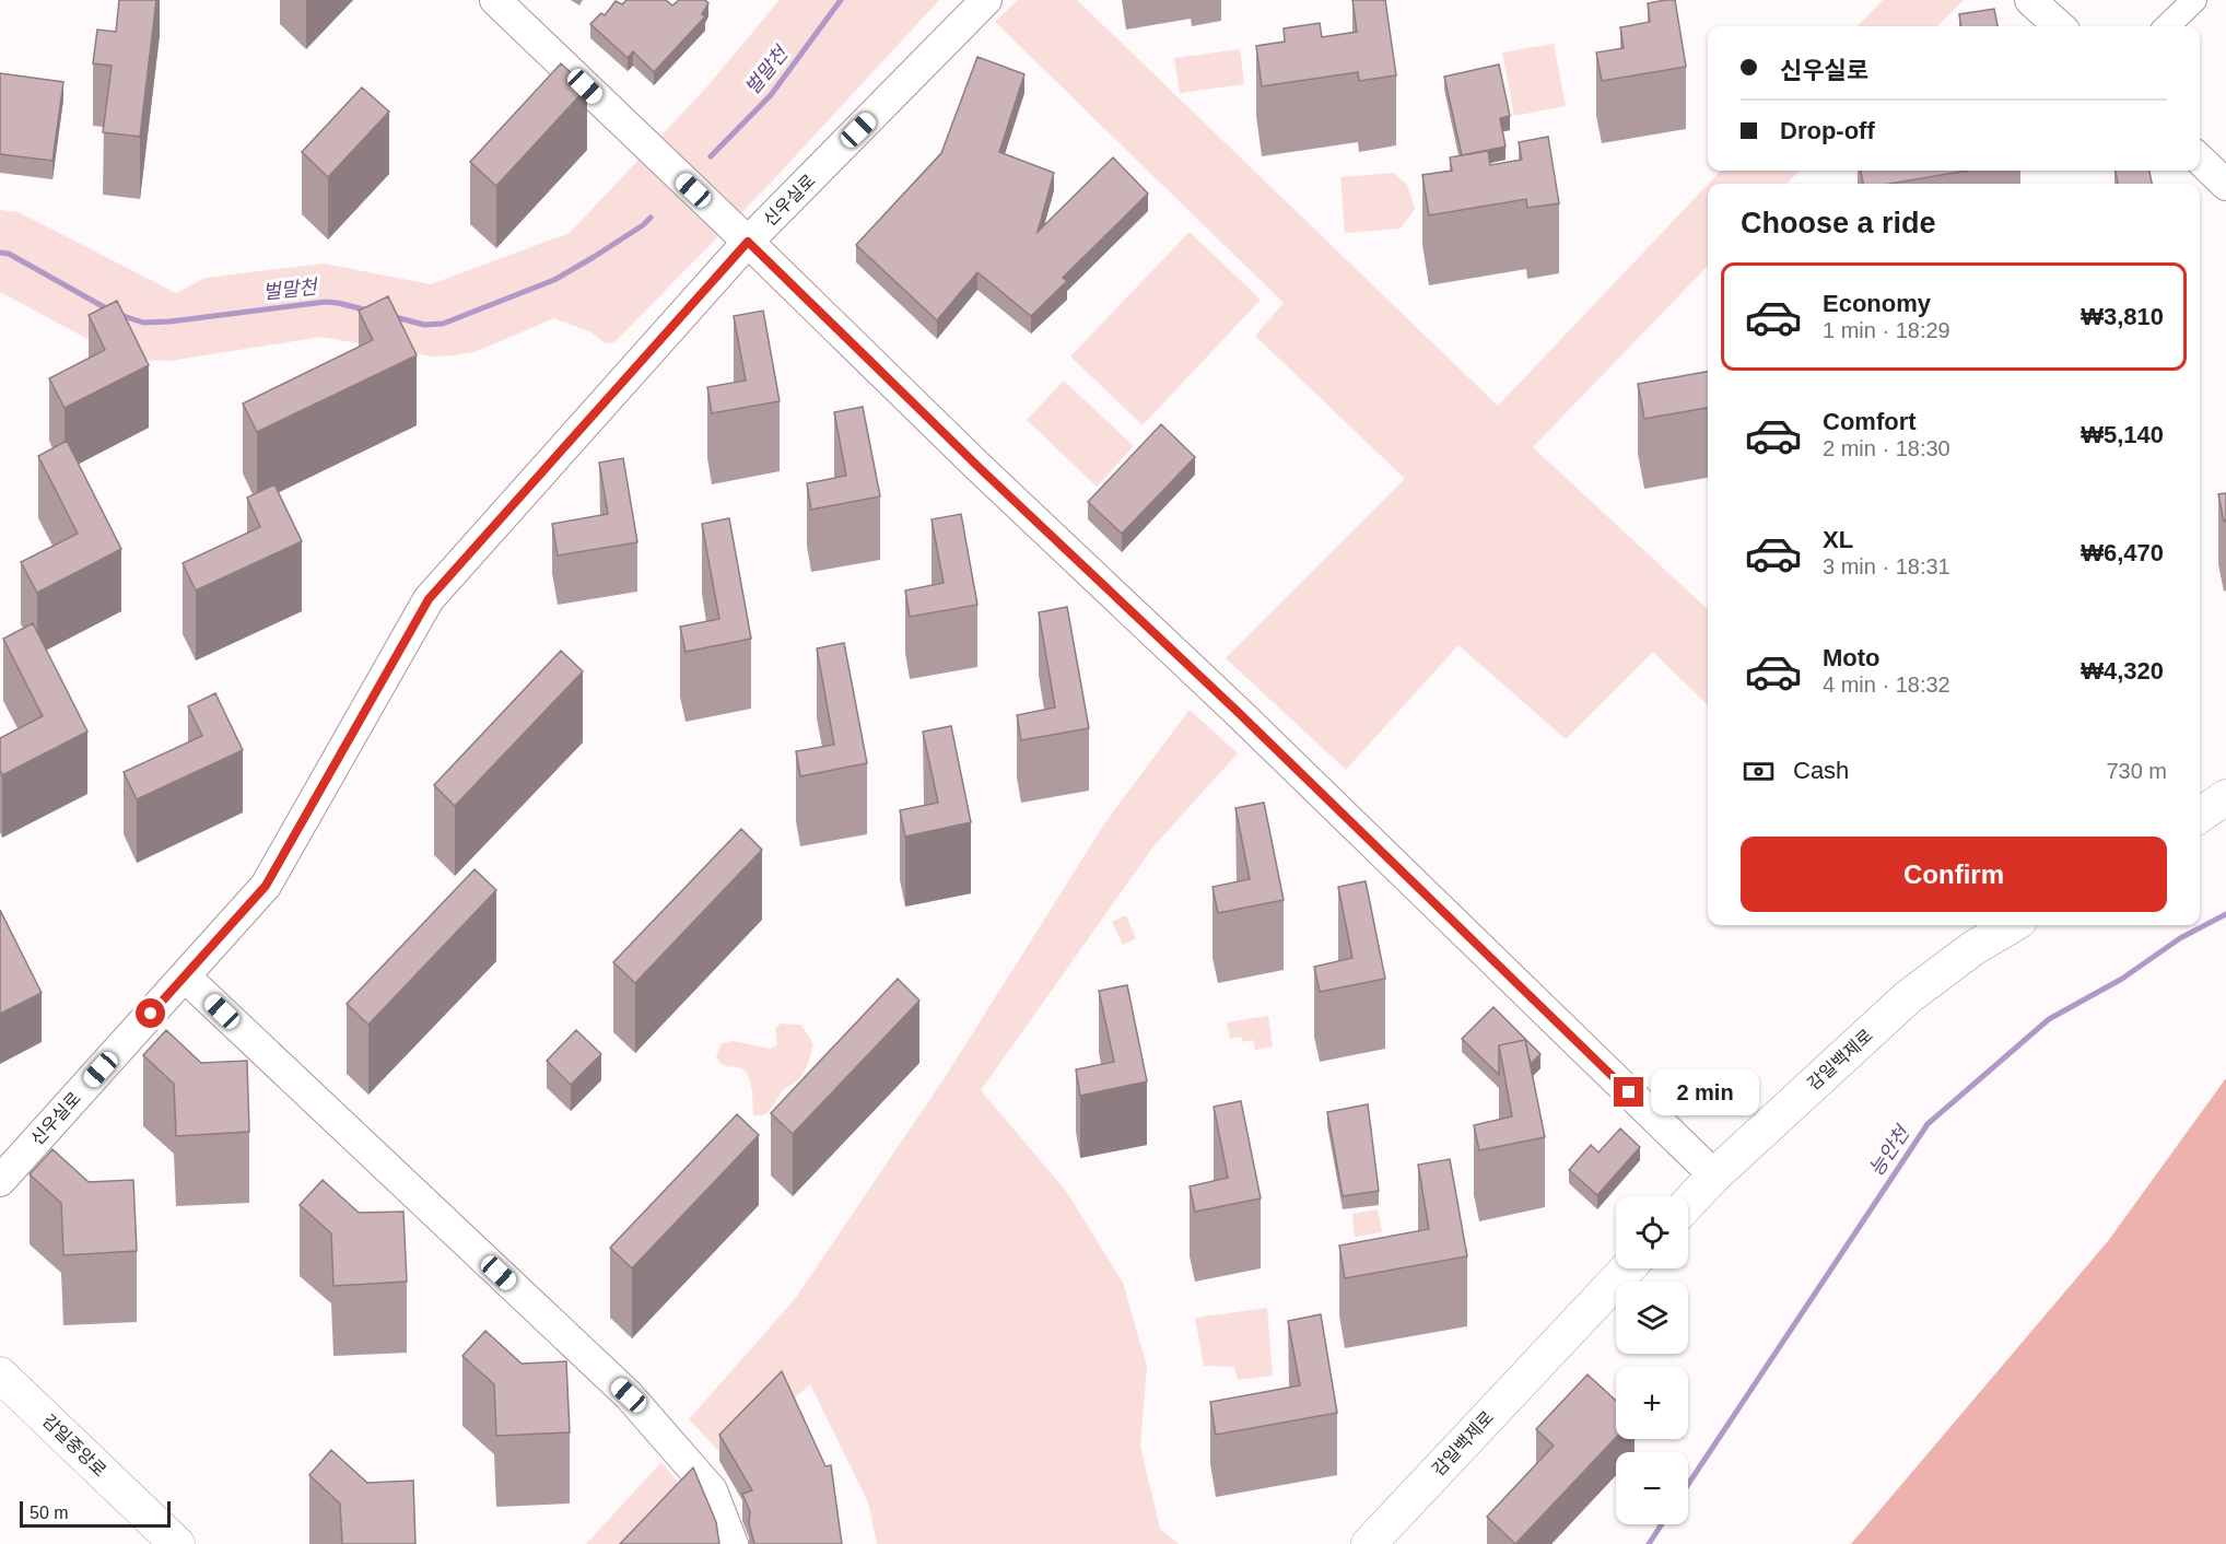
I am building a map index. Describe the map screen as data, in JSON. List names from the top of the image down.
{
  "streets": {
    "main road": ["감일백제로", "감일중앙로"],
    "street": ["신우실로"]
  },
  "water": ["벌말천", "능안천"],
  "scale_bar": "50 m",
  "page": {
    "banner": ["신우실로", "Drop-off"],
    "heading": "Choose a ride",
    "list": [
      {
        "name": "Economy",
        "note": "1 min · 18:29",
        "value": "₩3,810"
      },
      {
        "name": "Comfort",
        "note": "2 min · 18:30",
        "value": "₩5,140"
      },
      {
        "name": "XL",
        "note": "3 min · 18:31",
        "value": "₩6,470"
      },
      {
        "name": "Moto",
        "note": "4 min · 18:32",
        "value": "₩4,320"
      }
    ],
    "pay": ["Cash", "730 m"],
    "buttons": "Confirm",
    "bubble": "2 min",
    "map_buttons": ["+", "−"],
    "scale": "50 m"
  }
}
